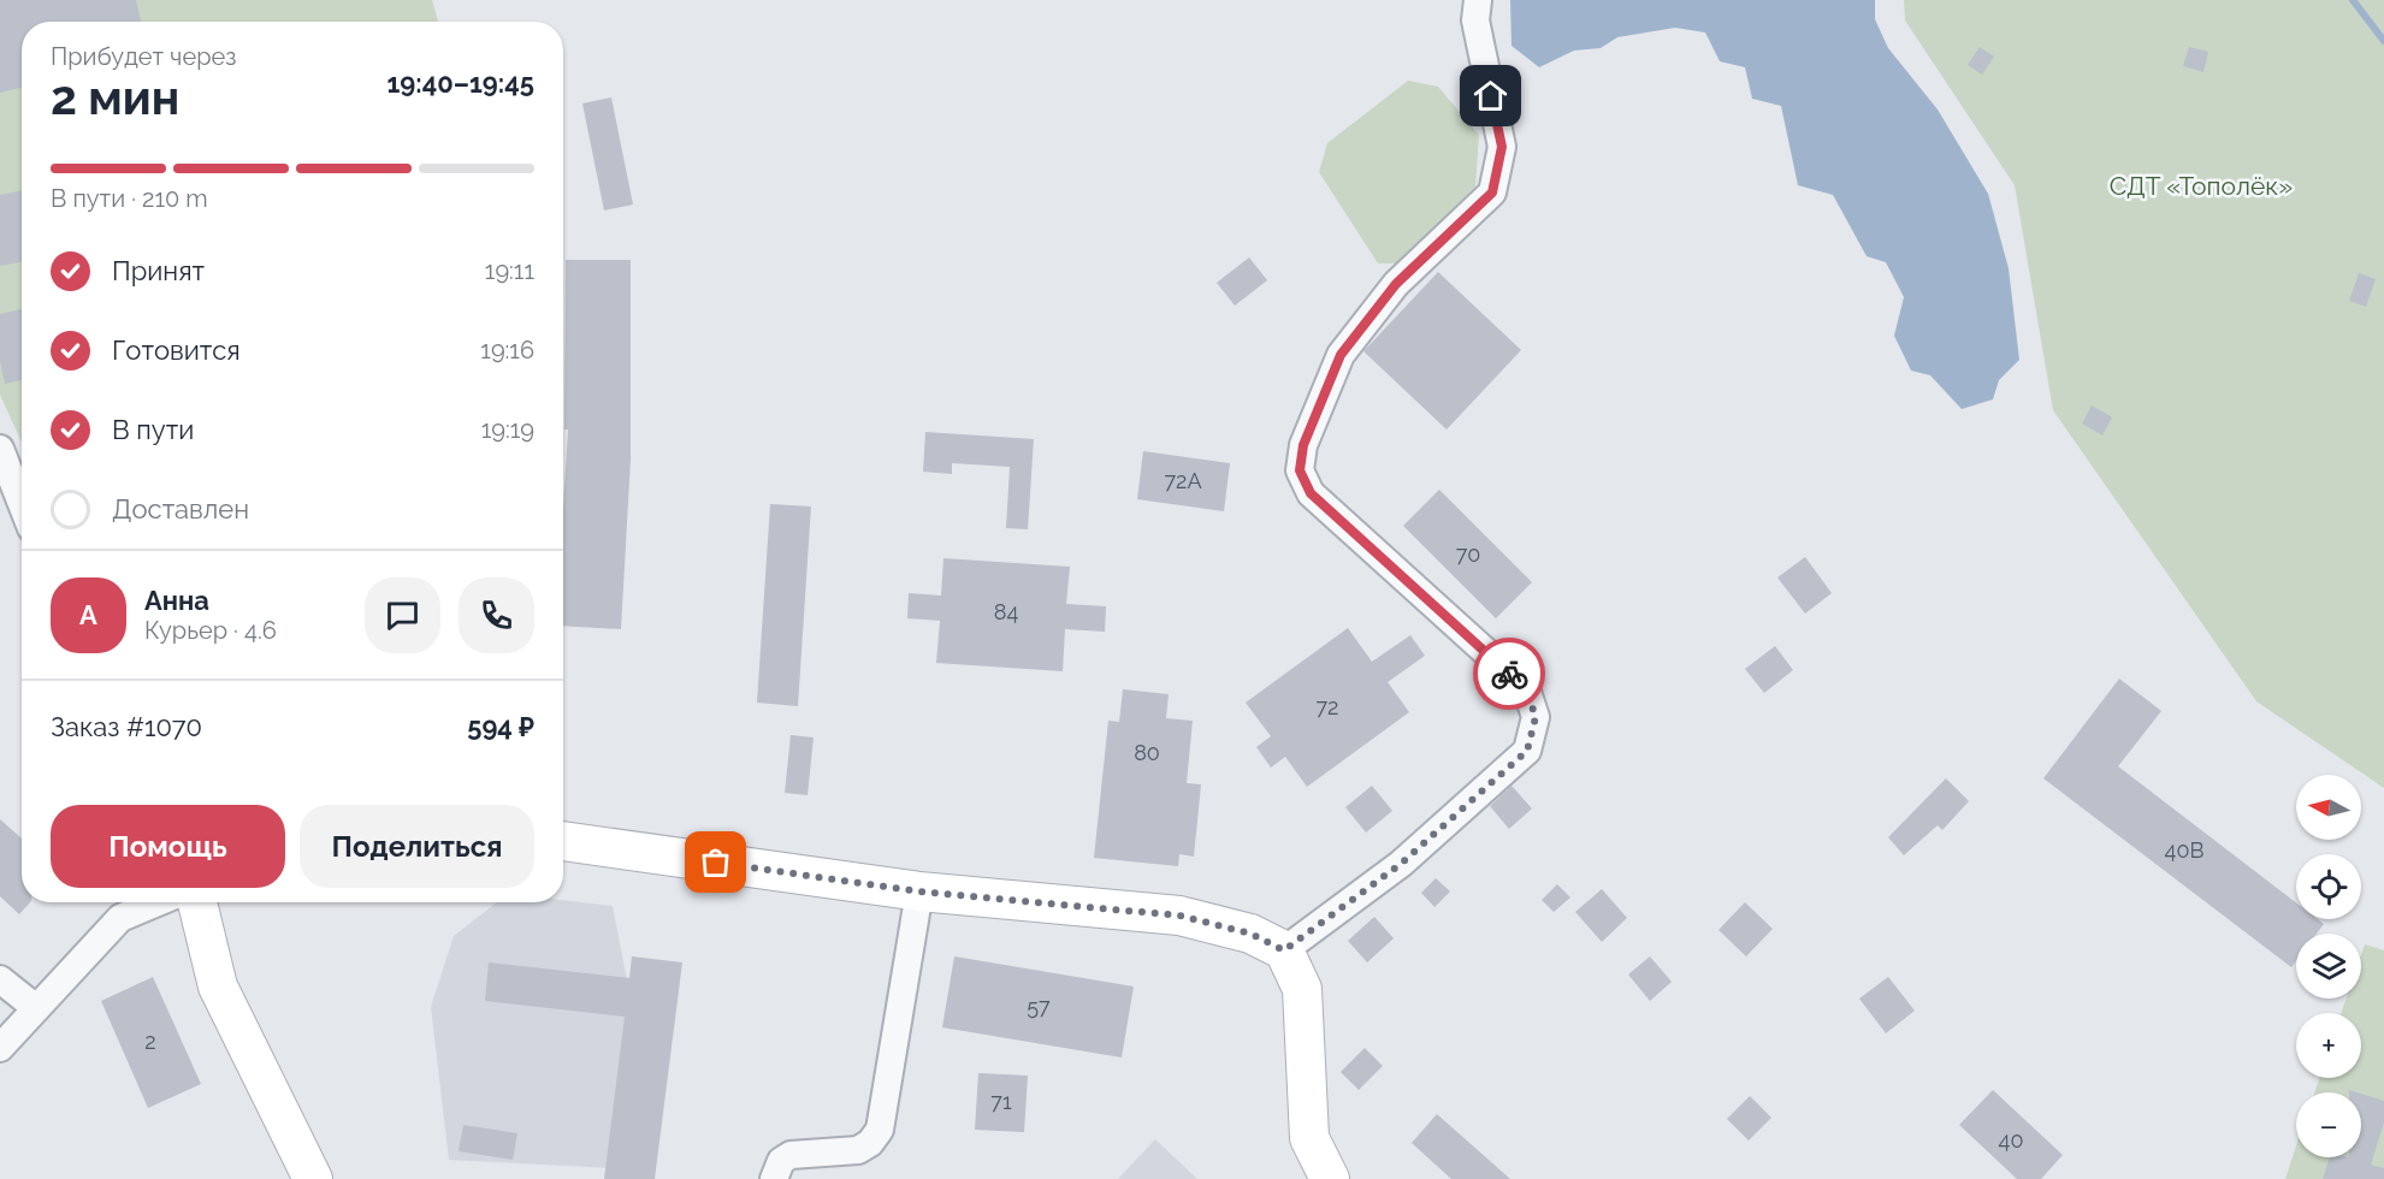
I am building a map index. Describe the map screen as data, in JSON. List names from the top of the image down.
{
  "parks": ["СДТ «Тополёк»"],
  "house_numbers": [
    "72А",
    "70",
    "84",
    "72",
    "80",
    "40В",
    "57",
    "2",
    "71",
    "40"
  ],
  "north": "left",
  "page": {
    "heading": ["2 мин", "Прибудет через", "19:40–19:45"],
    "panel": [
      "Анна",
      "Курьер · 4.6",
      "Заказ #1070",
      "594 ₽"
    ],
    "bar": "В пути · 210 m",
    "list": [
      ["Принят", "19:11"],
      ["Готовится", "19:16"],
      ["В пути", "19:19"],
      "Доставлен"
    ],
    "round": "А",
    "map_buttons": ["+", "−"],
    "buttons": ["Помощь", "Поделиться"]
  }
}
